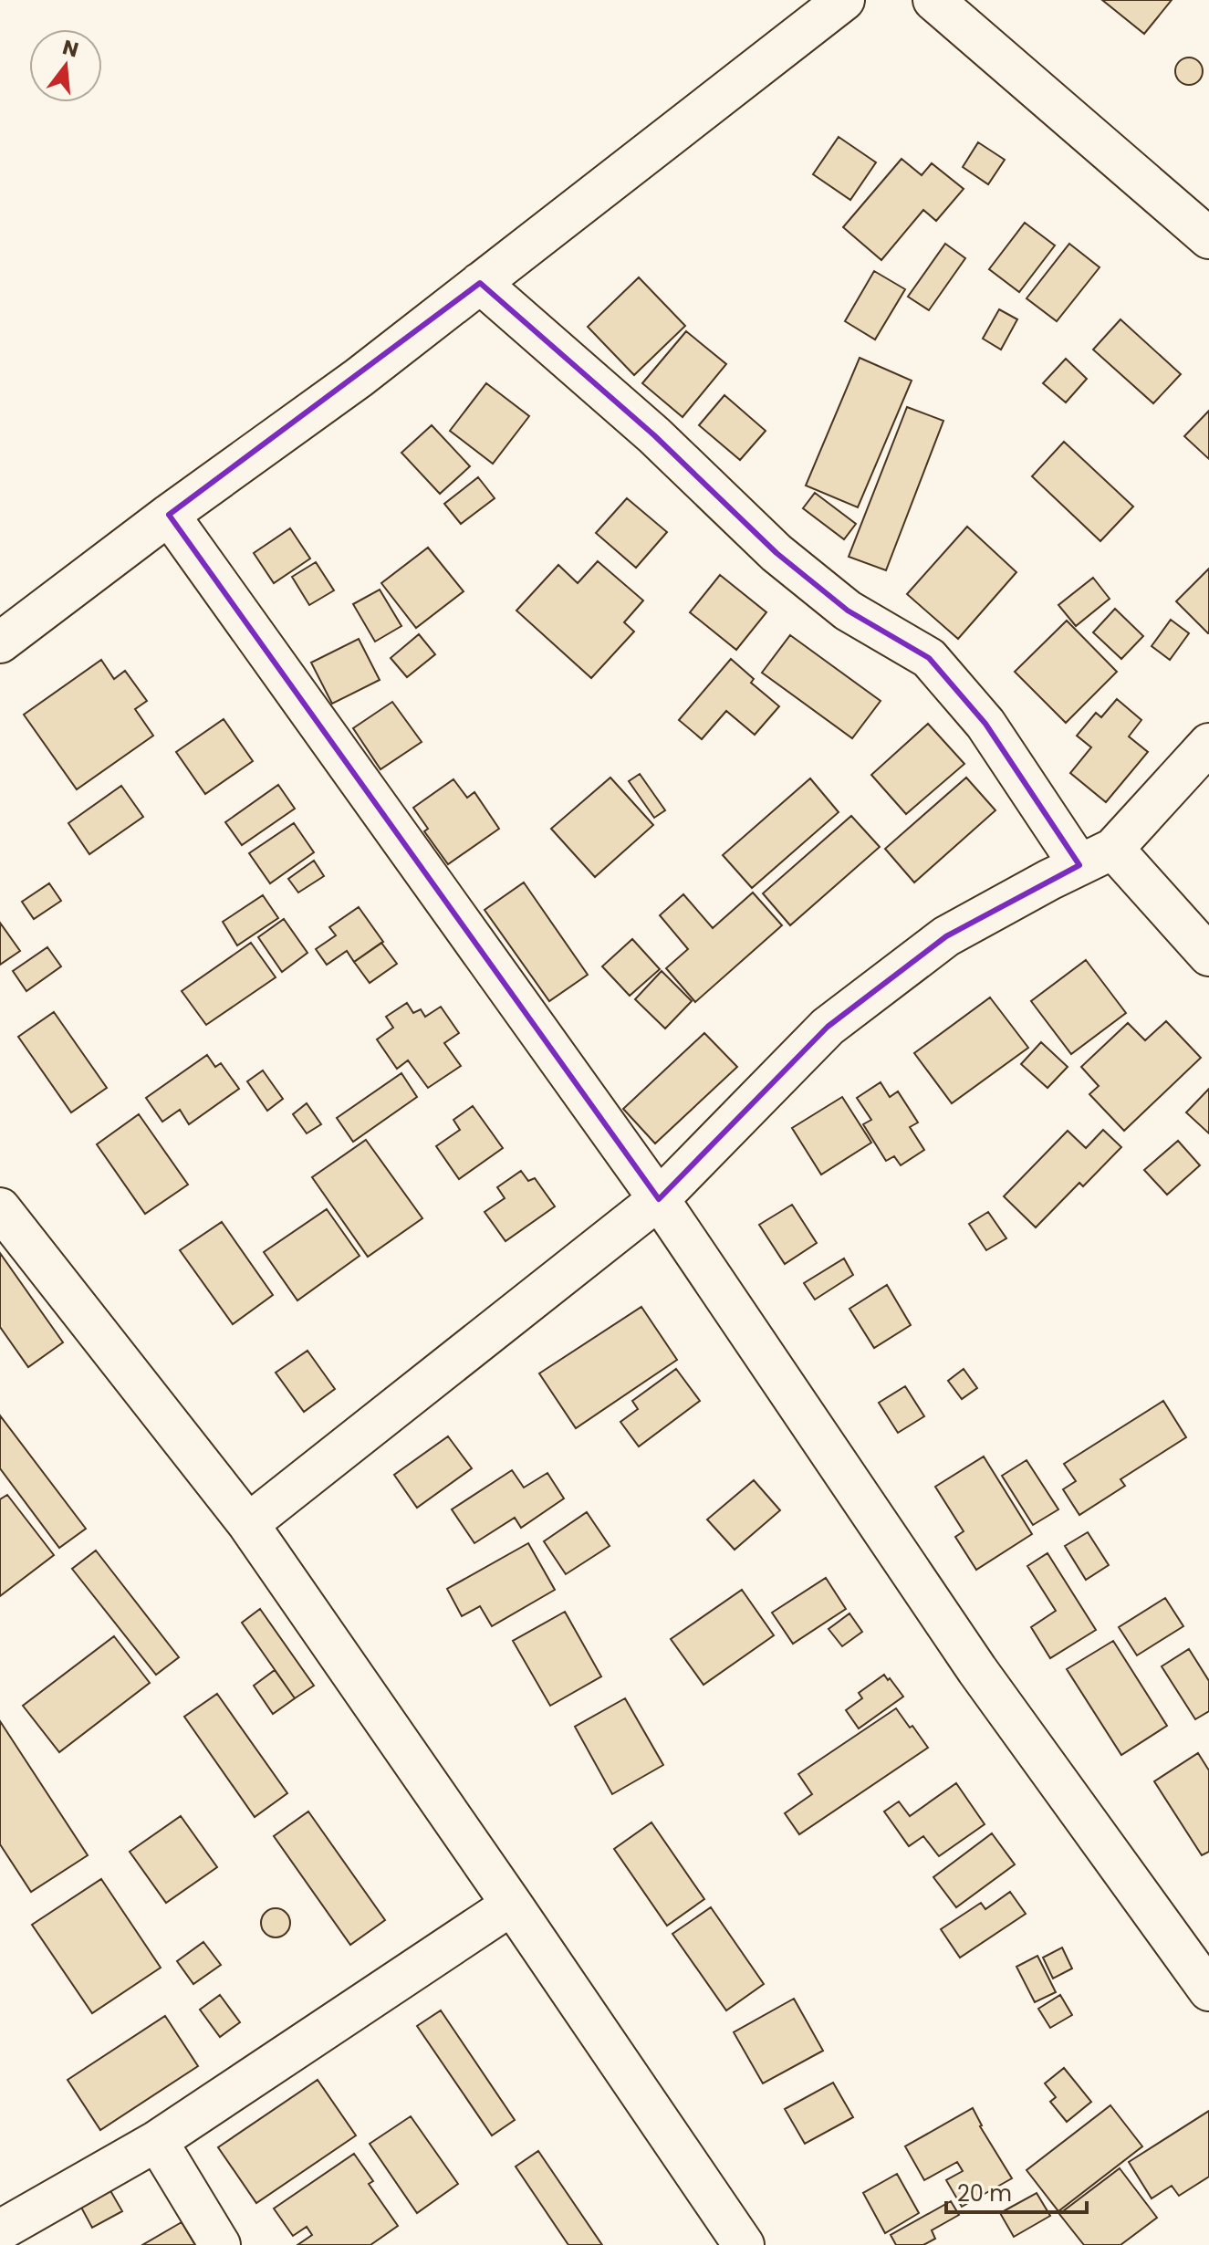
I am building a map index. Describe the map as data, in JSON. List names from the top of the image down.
{
  "scale_bar": "20 m",
  "north": "top"
}
